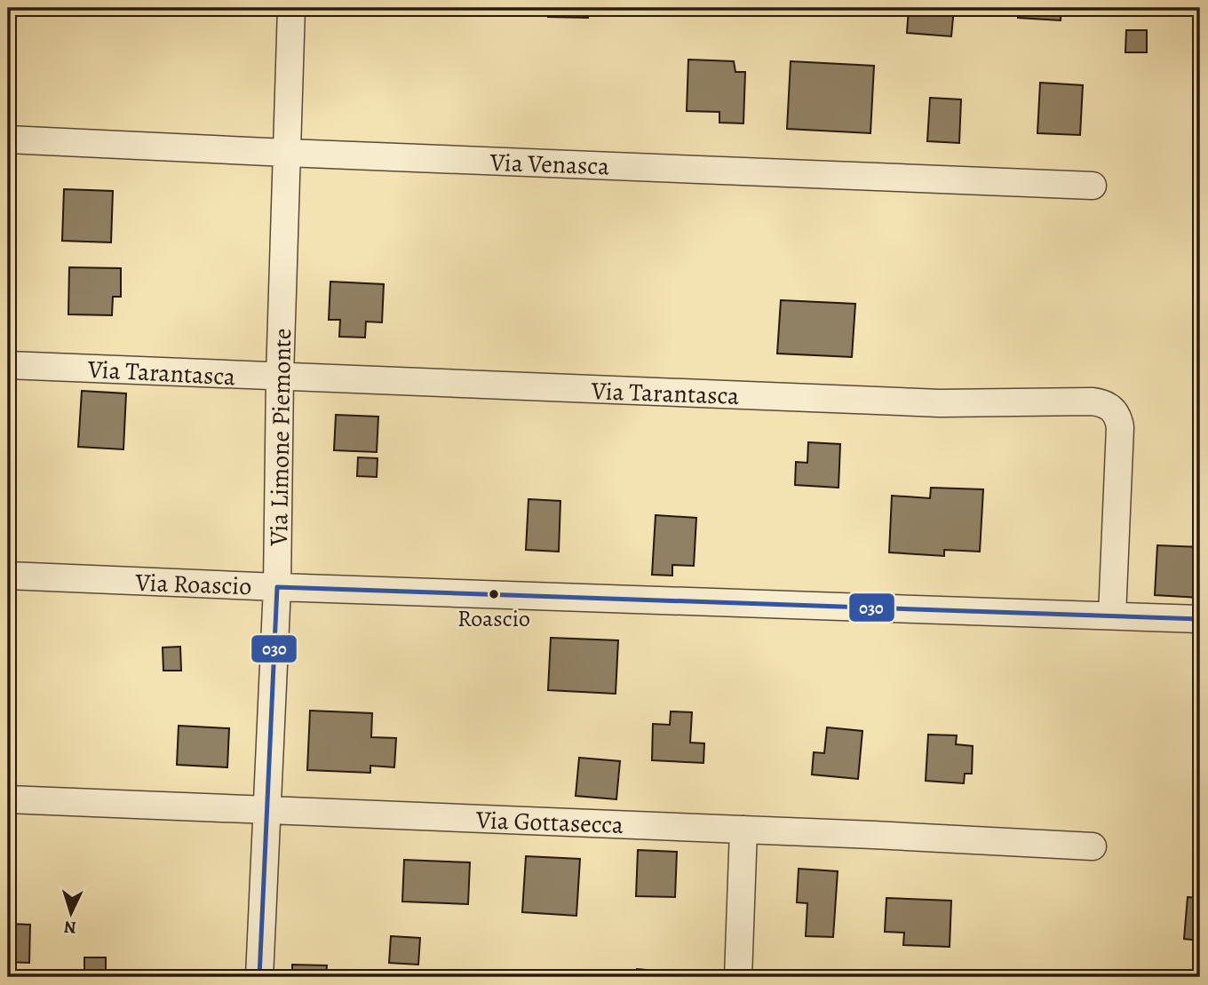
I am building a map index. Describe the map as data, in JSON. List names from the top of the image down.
{
  "streets": {
    "street": [
      "Via Venasca",
      "Via Tarantasca",
      "Via Limone Piemonte",
      "Via Roascio",
      "Via Gottasecca"
    ]
  },
  "crossings": [
    ["Via Venasca", "Via Limone Piemonte"],
    ["Via Tarantasca", "Via Limone Piemonte"],
    ["Via Tarantasca", "Via Roascio"],
    ["Via Limone Piemonte", "Via Roascio"],
    ["Via Limone Piemonte", "Via Gottasecca"]
  ],
  "places": ["Roascio"],
  "lines": ["transit line 030"],
  "north": "bottom"
}
